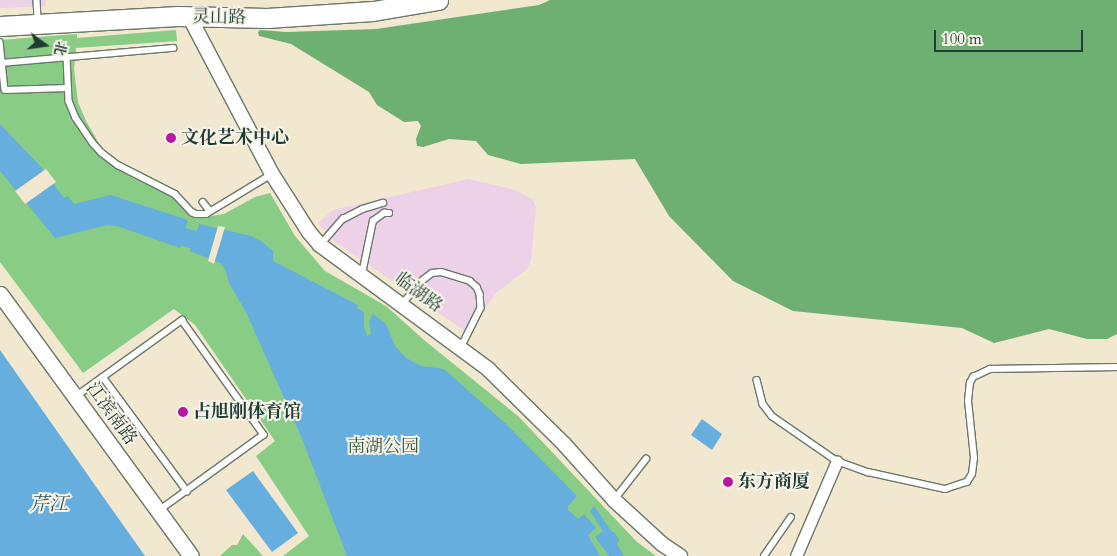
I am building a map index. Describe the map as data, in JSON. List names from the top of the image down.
{
  "streets": {
    "highway": ["灵山路"],
    "main road": ["江滨南路"],
    "street": ["临湖路"]
  },
  "crossings": [
    ["灵山路", "临湖路"]
  ],
  "water": ["芹江"],
  "parks": ["南湖公园"],
  "places": ["文化艺术中心", "占旭刚体育馆", "东方商厦"],
  "scale_bar": "100 m",
  "north": "right"
}
